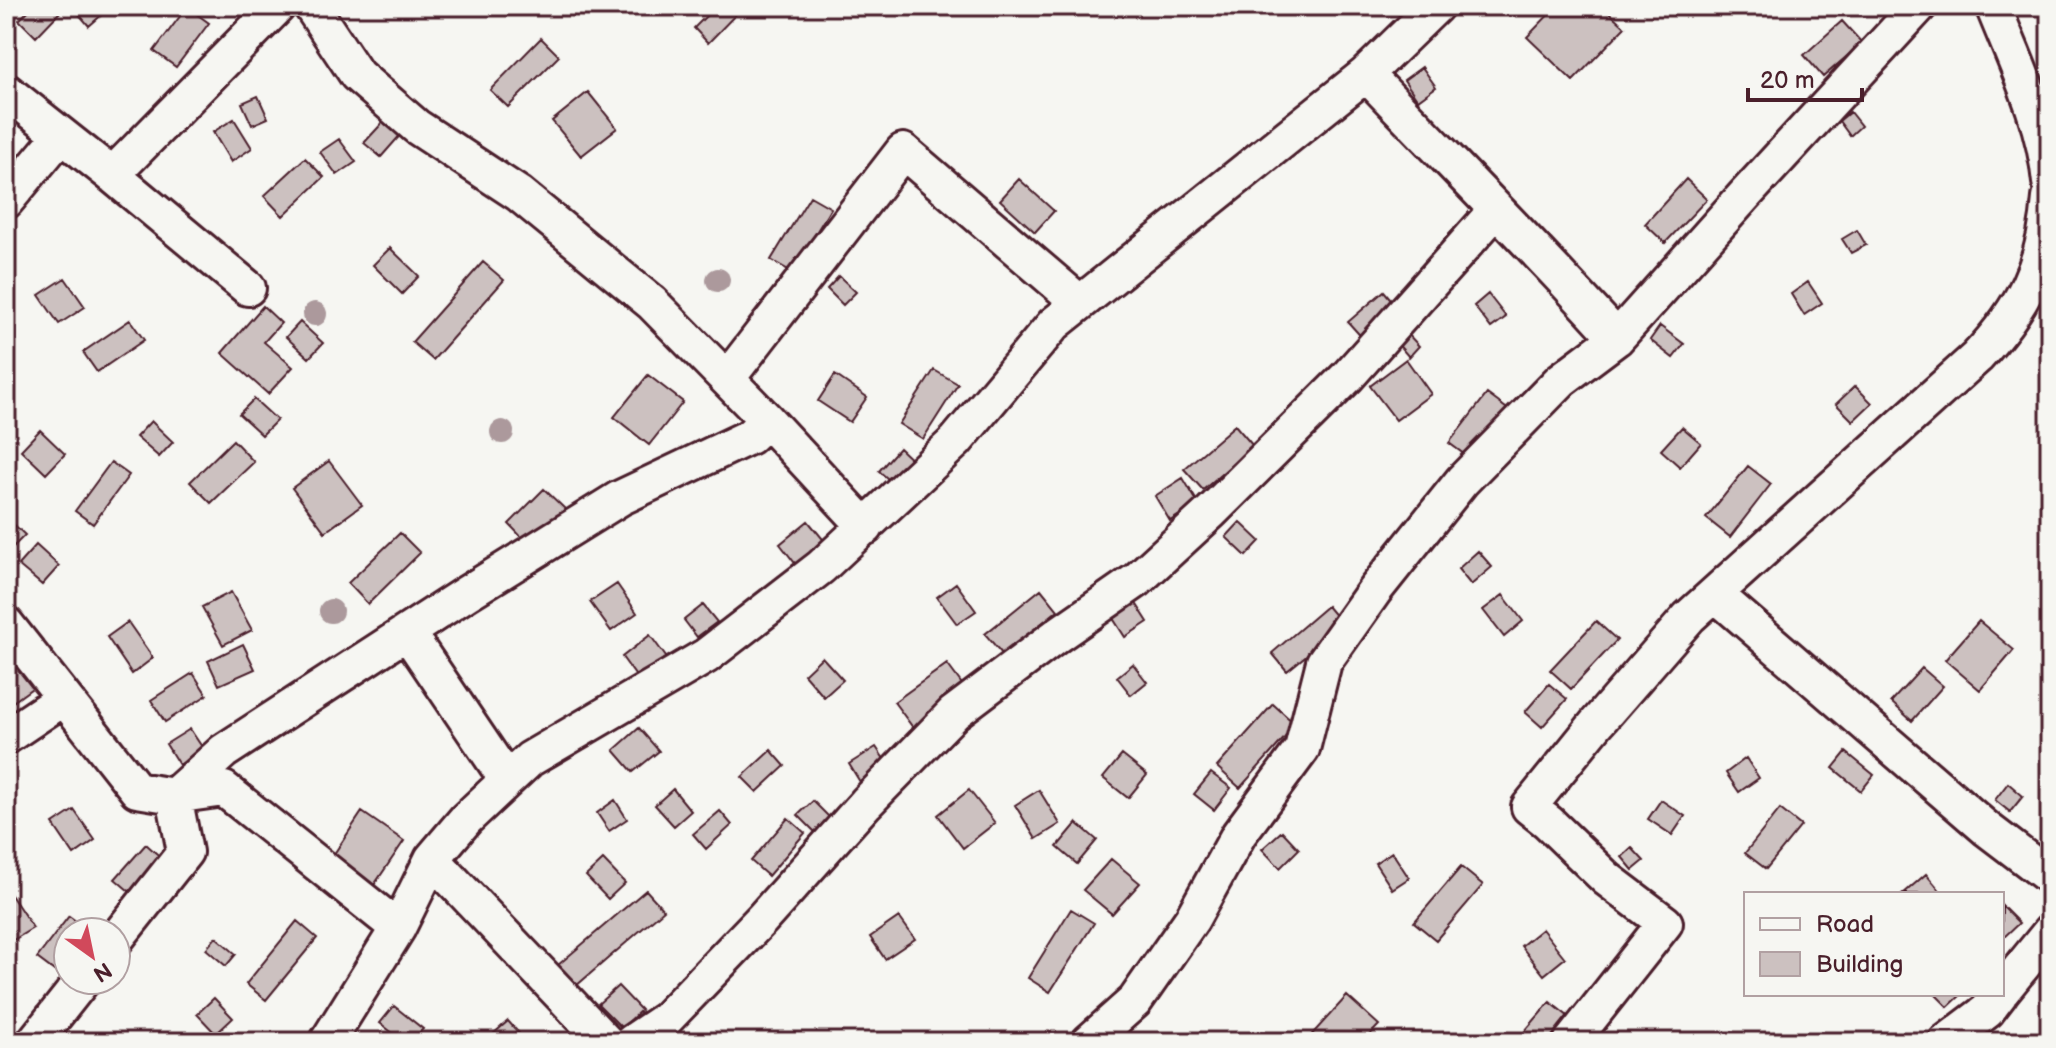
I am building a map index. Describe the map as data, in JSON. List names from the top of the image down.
{
  "legend": ["Road", "Building"],
  "scale_bar": "20 m",
  "north": "bottom right"
}
